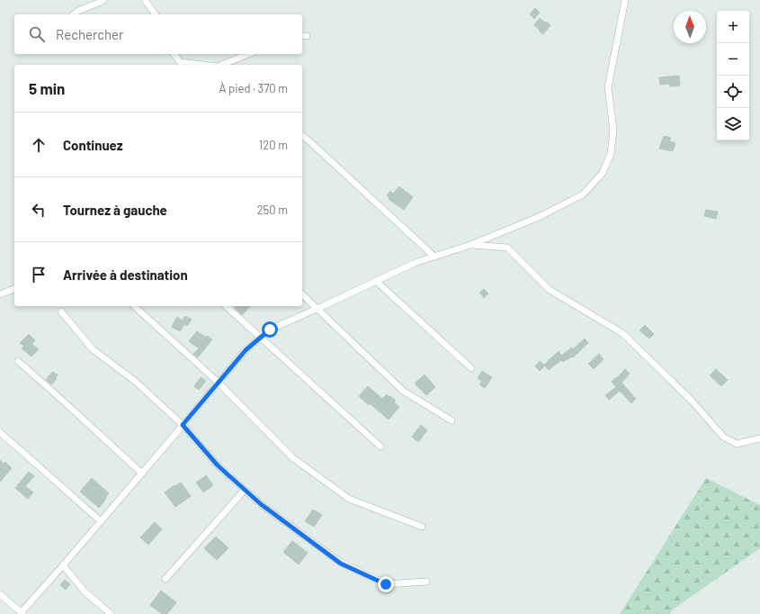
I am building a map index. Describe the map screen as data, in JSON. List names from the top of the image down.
{
  "north": "top",
  "page": {
    "map_buttons": ["+", "−"],
    "search": "Rechercher",
    "heading": ["5 min", "À pied · 370 m"],
    "list": [
      ["Continuez", "120 m"],
      ["Tournez à gauche", "250 m"],
      "Arrivée à destination"
    ]
  }
}
